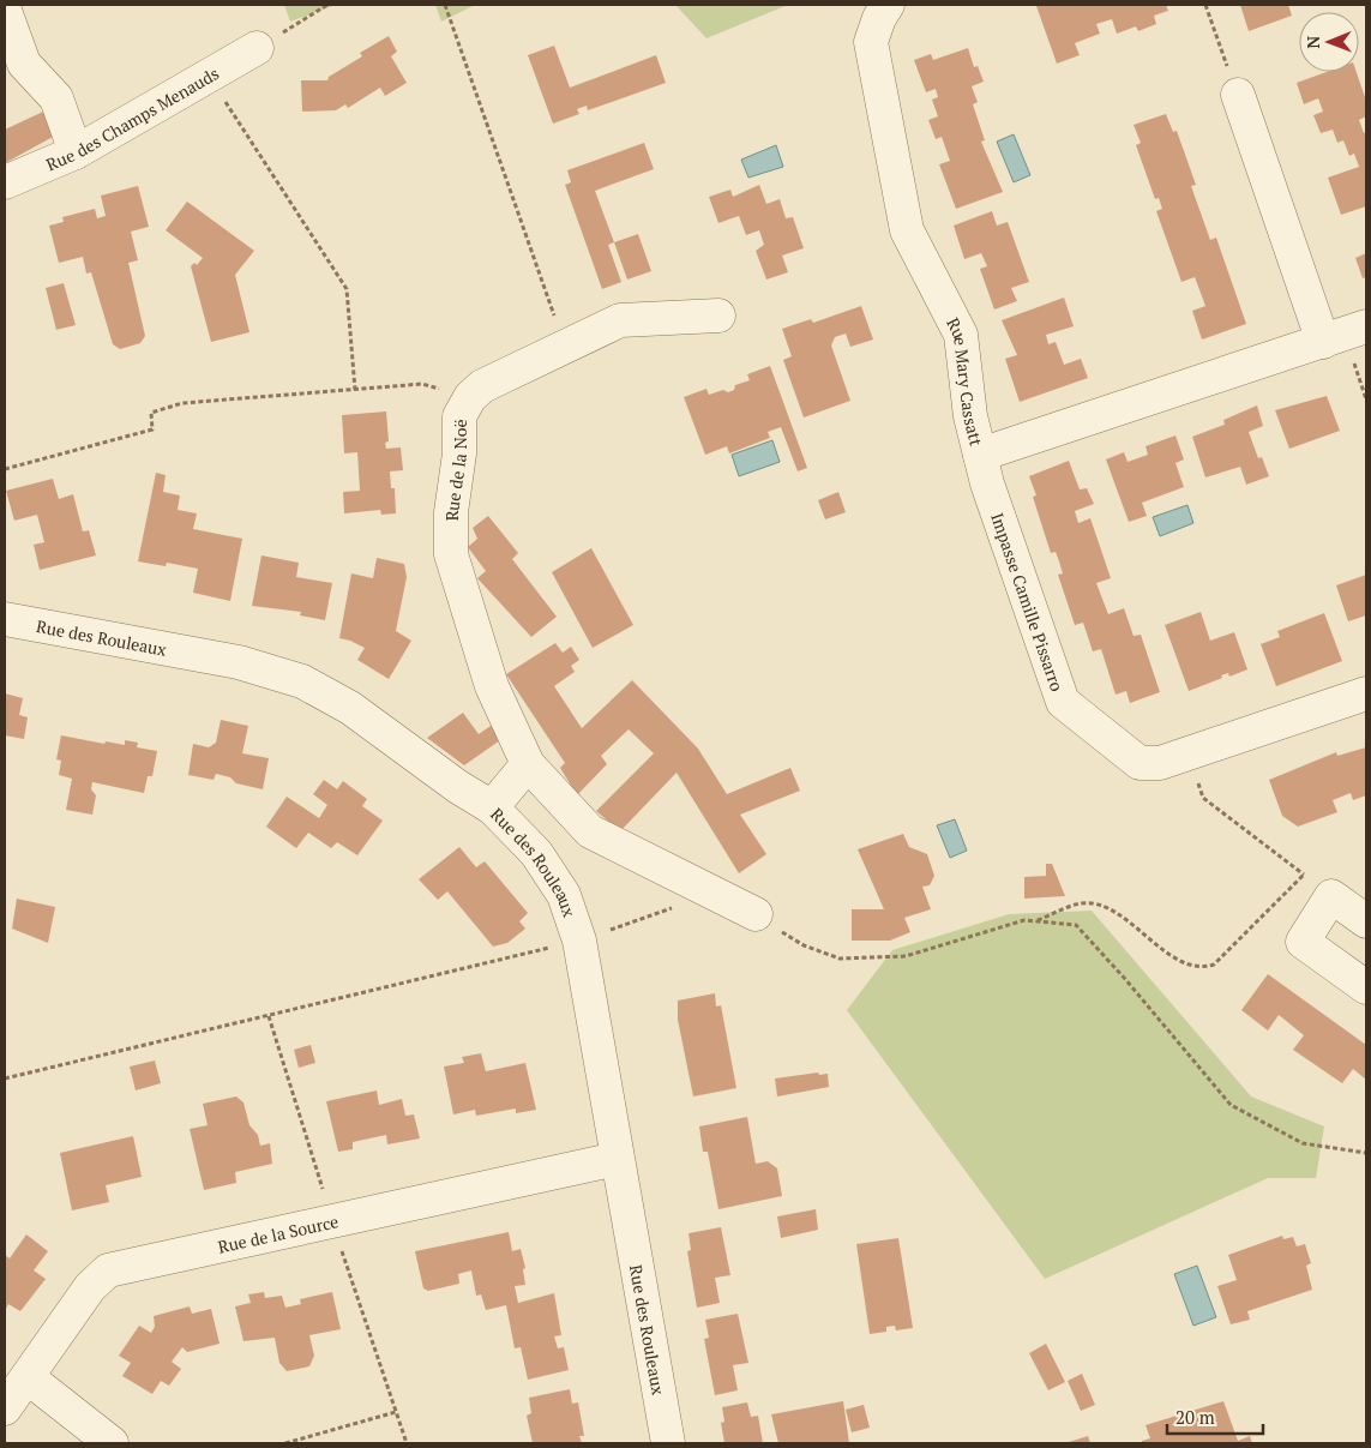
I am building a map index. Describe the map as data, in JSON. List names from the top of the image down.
{
  "streets": {
    "street": [
      "Rue des Champs Menauds",
      "Rue Mary Cassatt",
      "Rue de la Noë",
      "Impasse Camille Pissarro",
      "Rue des Rouleaux",
      "Rue de la Source"
    ]
  },
  "crossings": [
    ["Rue Mary Cassatt", "Impasse Camille Pissarro"],
    ["Rue des Rouleaux", "Rue de la Source"]
  ],
  "scale_bar": "20 m",
  "north": "left"
}
